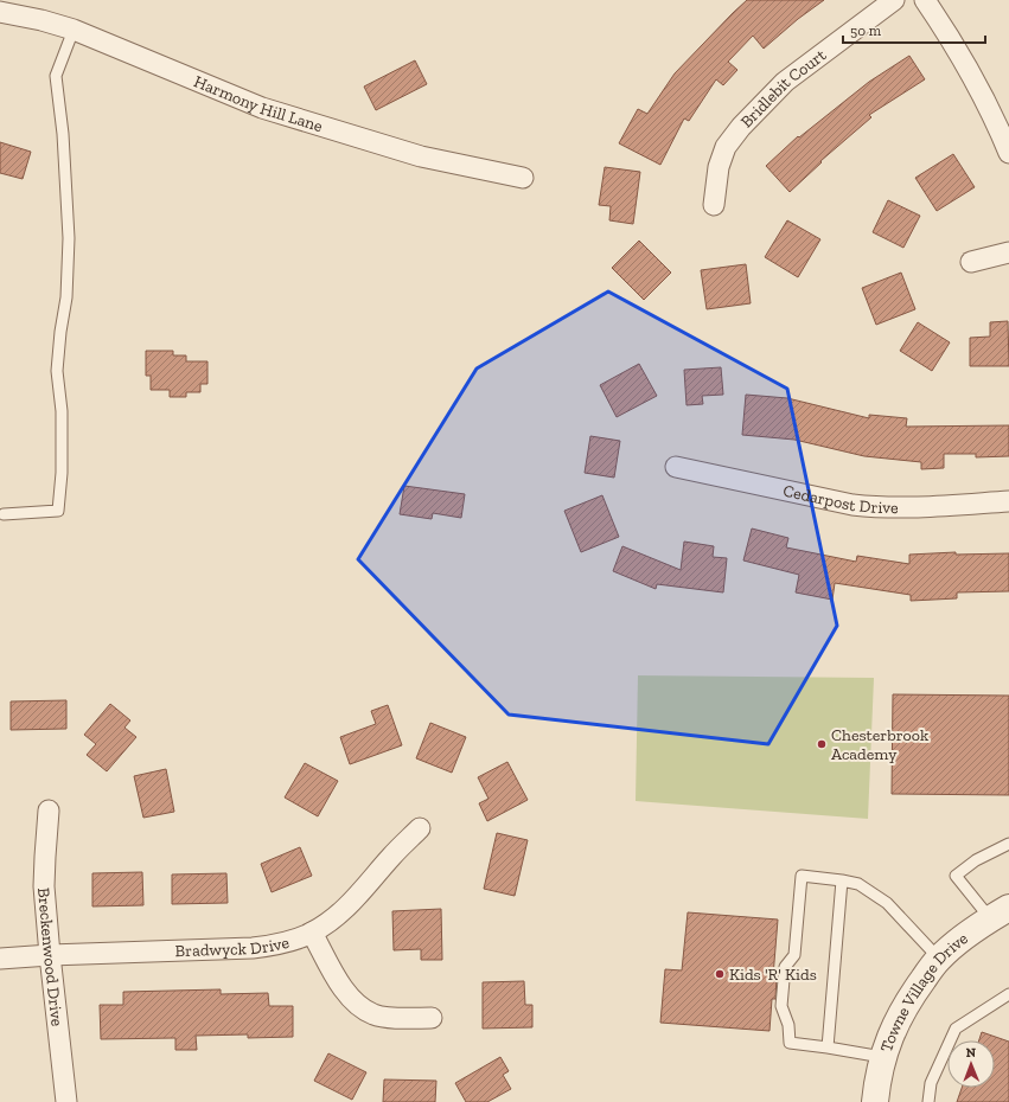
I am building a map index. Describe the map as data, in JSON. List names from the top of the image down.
{
  "streets": {
    "street": [
      "Bridlebit Court",
      "Harmony Hill Lane",
      "Cedarpost Drive",
      "Bradwyck Drive",
      "Breckenwood Drive",
      "Towne Village Drive"
    ]
  },
  "crossings": [
    ["Bradwyck Drive", "Breckenwood Drive"]
  ],
  "places": ["Chesterbrook Academy", "Kids 'R' Kids"],
  "scale_bar": "50 m",
  "north": "top"
}
